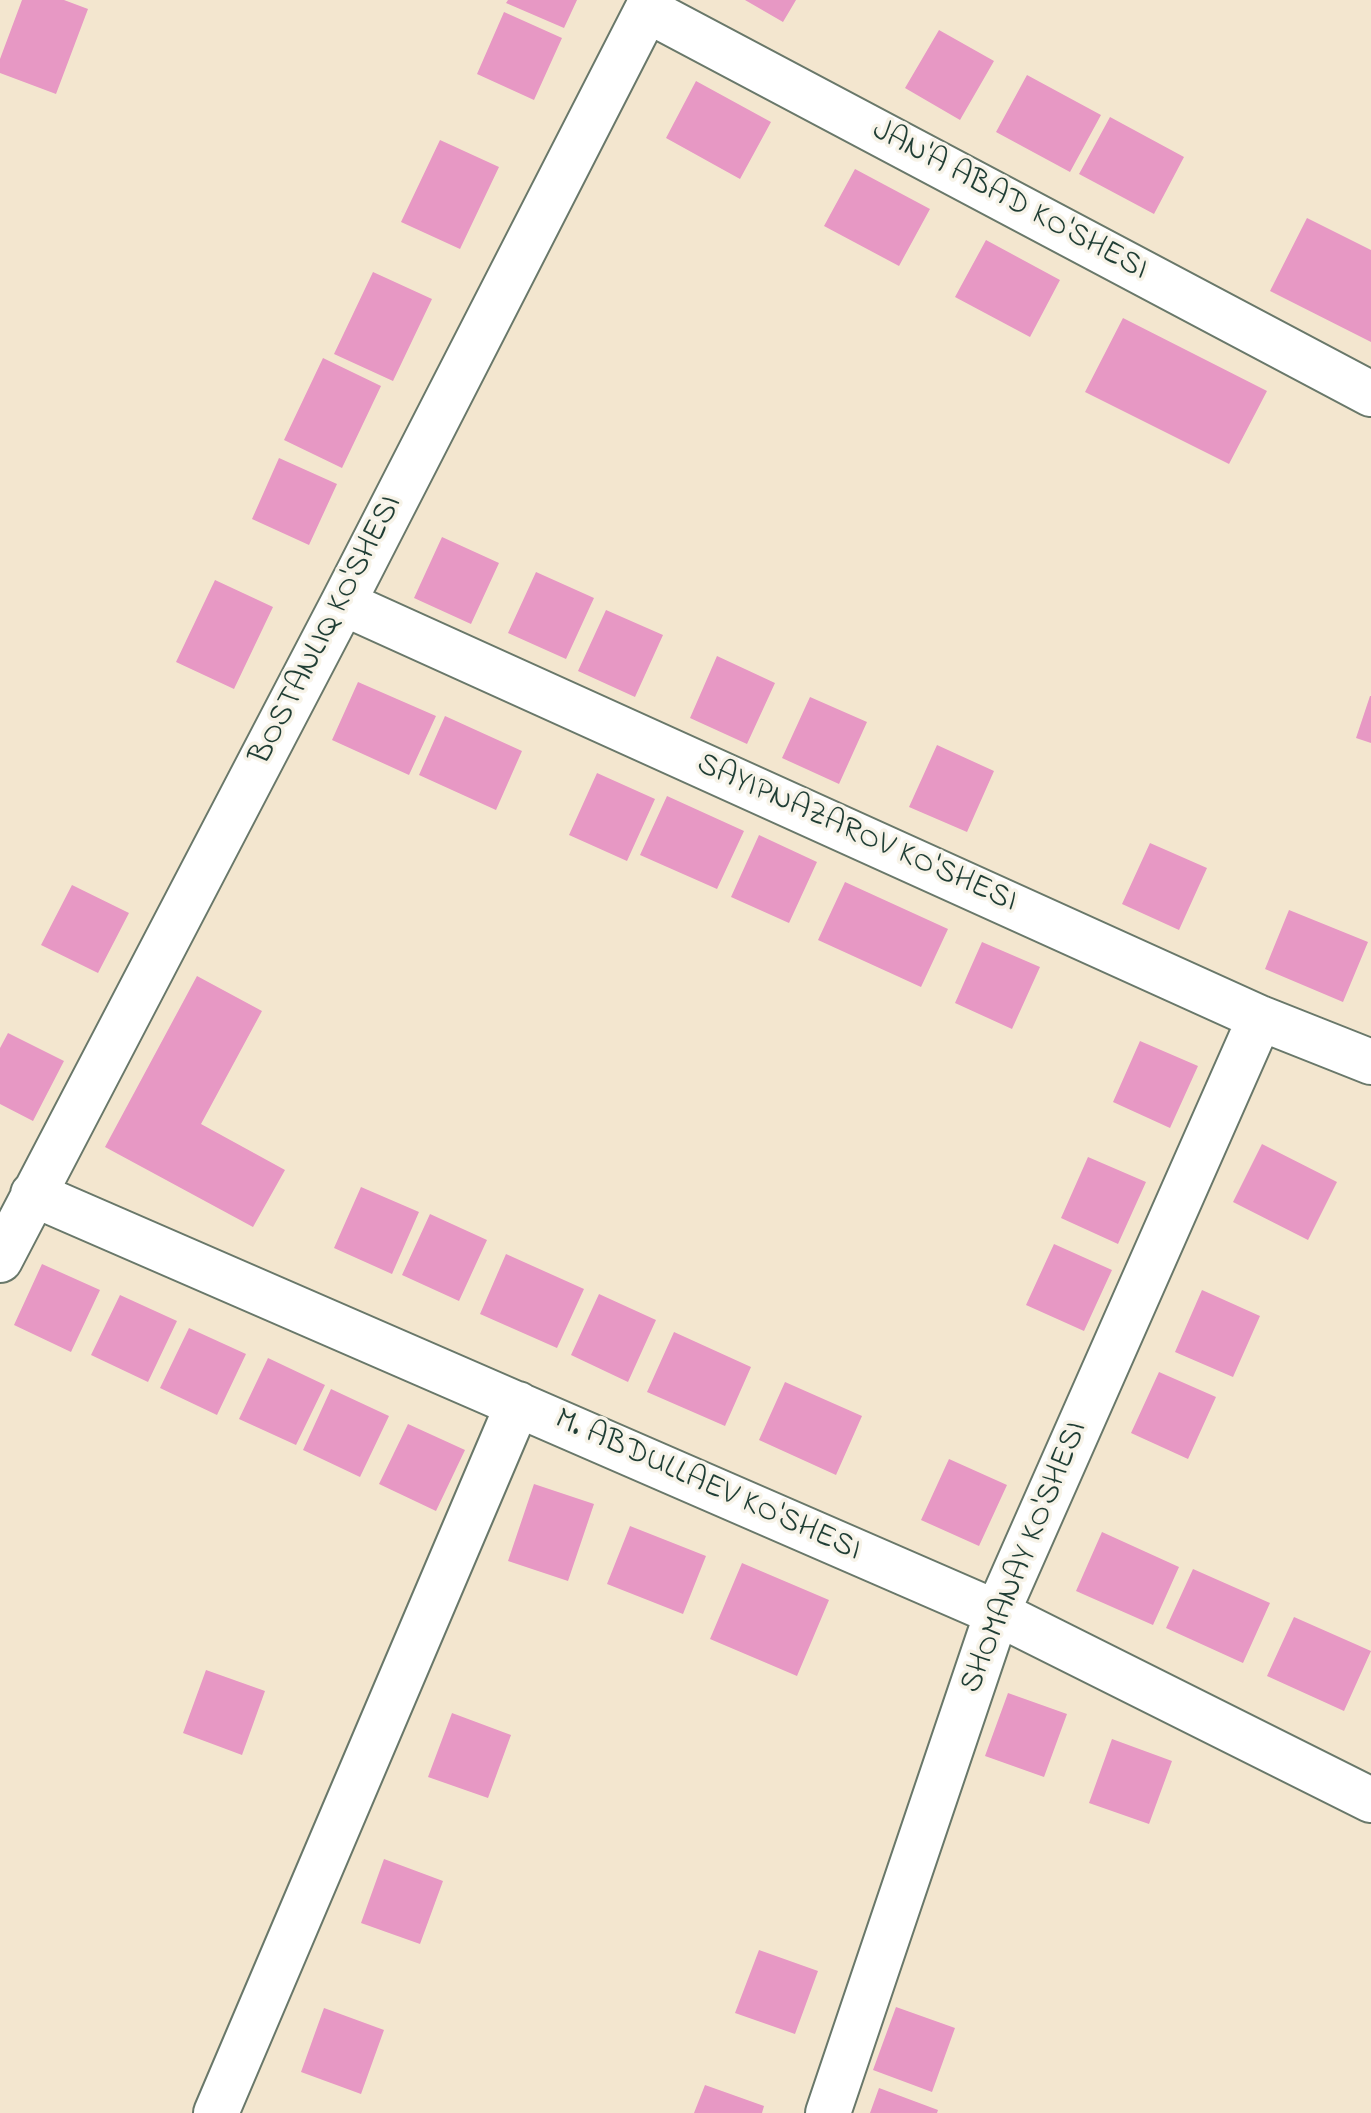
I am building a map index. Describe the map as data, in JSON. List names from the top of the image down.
{
  "streets": {
    "street": [
      "JAN'A ABAD KO'SHESI",
      "BOSTANLIQ KO'SHESI",
      "SAYIPNAZAROV KO'SHESI",
      "M. ABDULLAEV KO'SHESI",
      "SHOMANAY KO'SHESI"
    ]
  },
  "crossings": [
    ["JAN'A ABAD KO'SHESI", "BOSTANLIQ KO'SHESI"],
    ["BOSTANLIQ KO'SHESI", "SAYIPNAZAROV KO'SHESI"],
    ["BOSTANLIQ KO'SHESI", "M. ABDULLAEV KO'SHESI"],
    ["SAYIPNAZAROV KO'SHESI", "SHOMANAY KO'SHESI"],
    ["M. ABDULLAEV KO'SHESI", "SHOMANAY KO'SHESI"]
  ]
}
